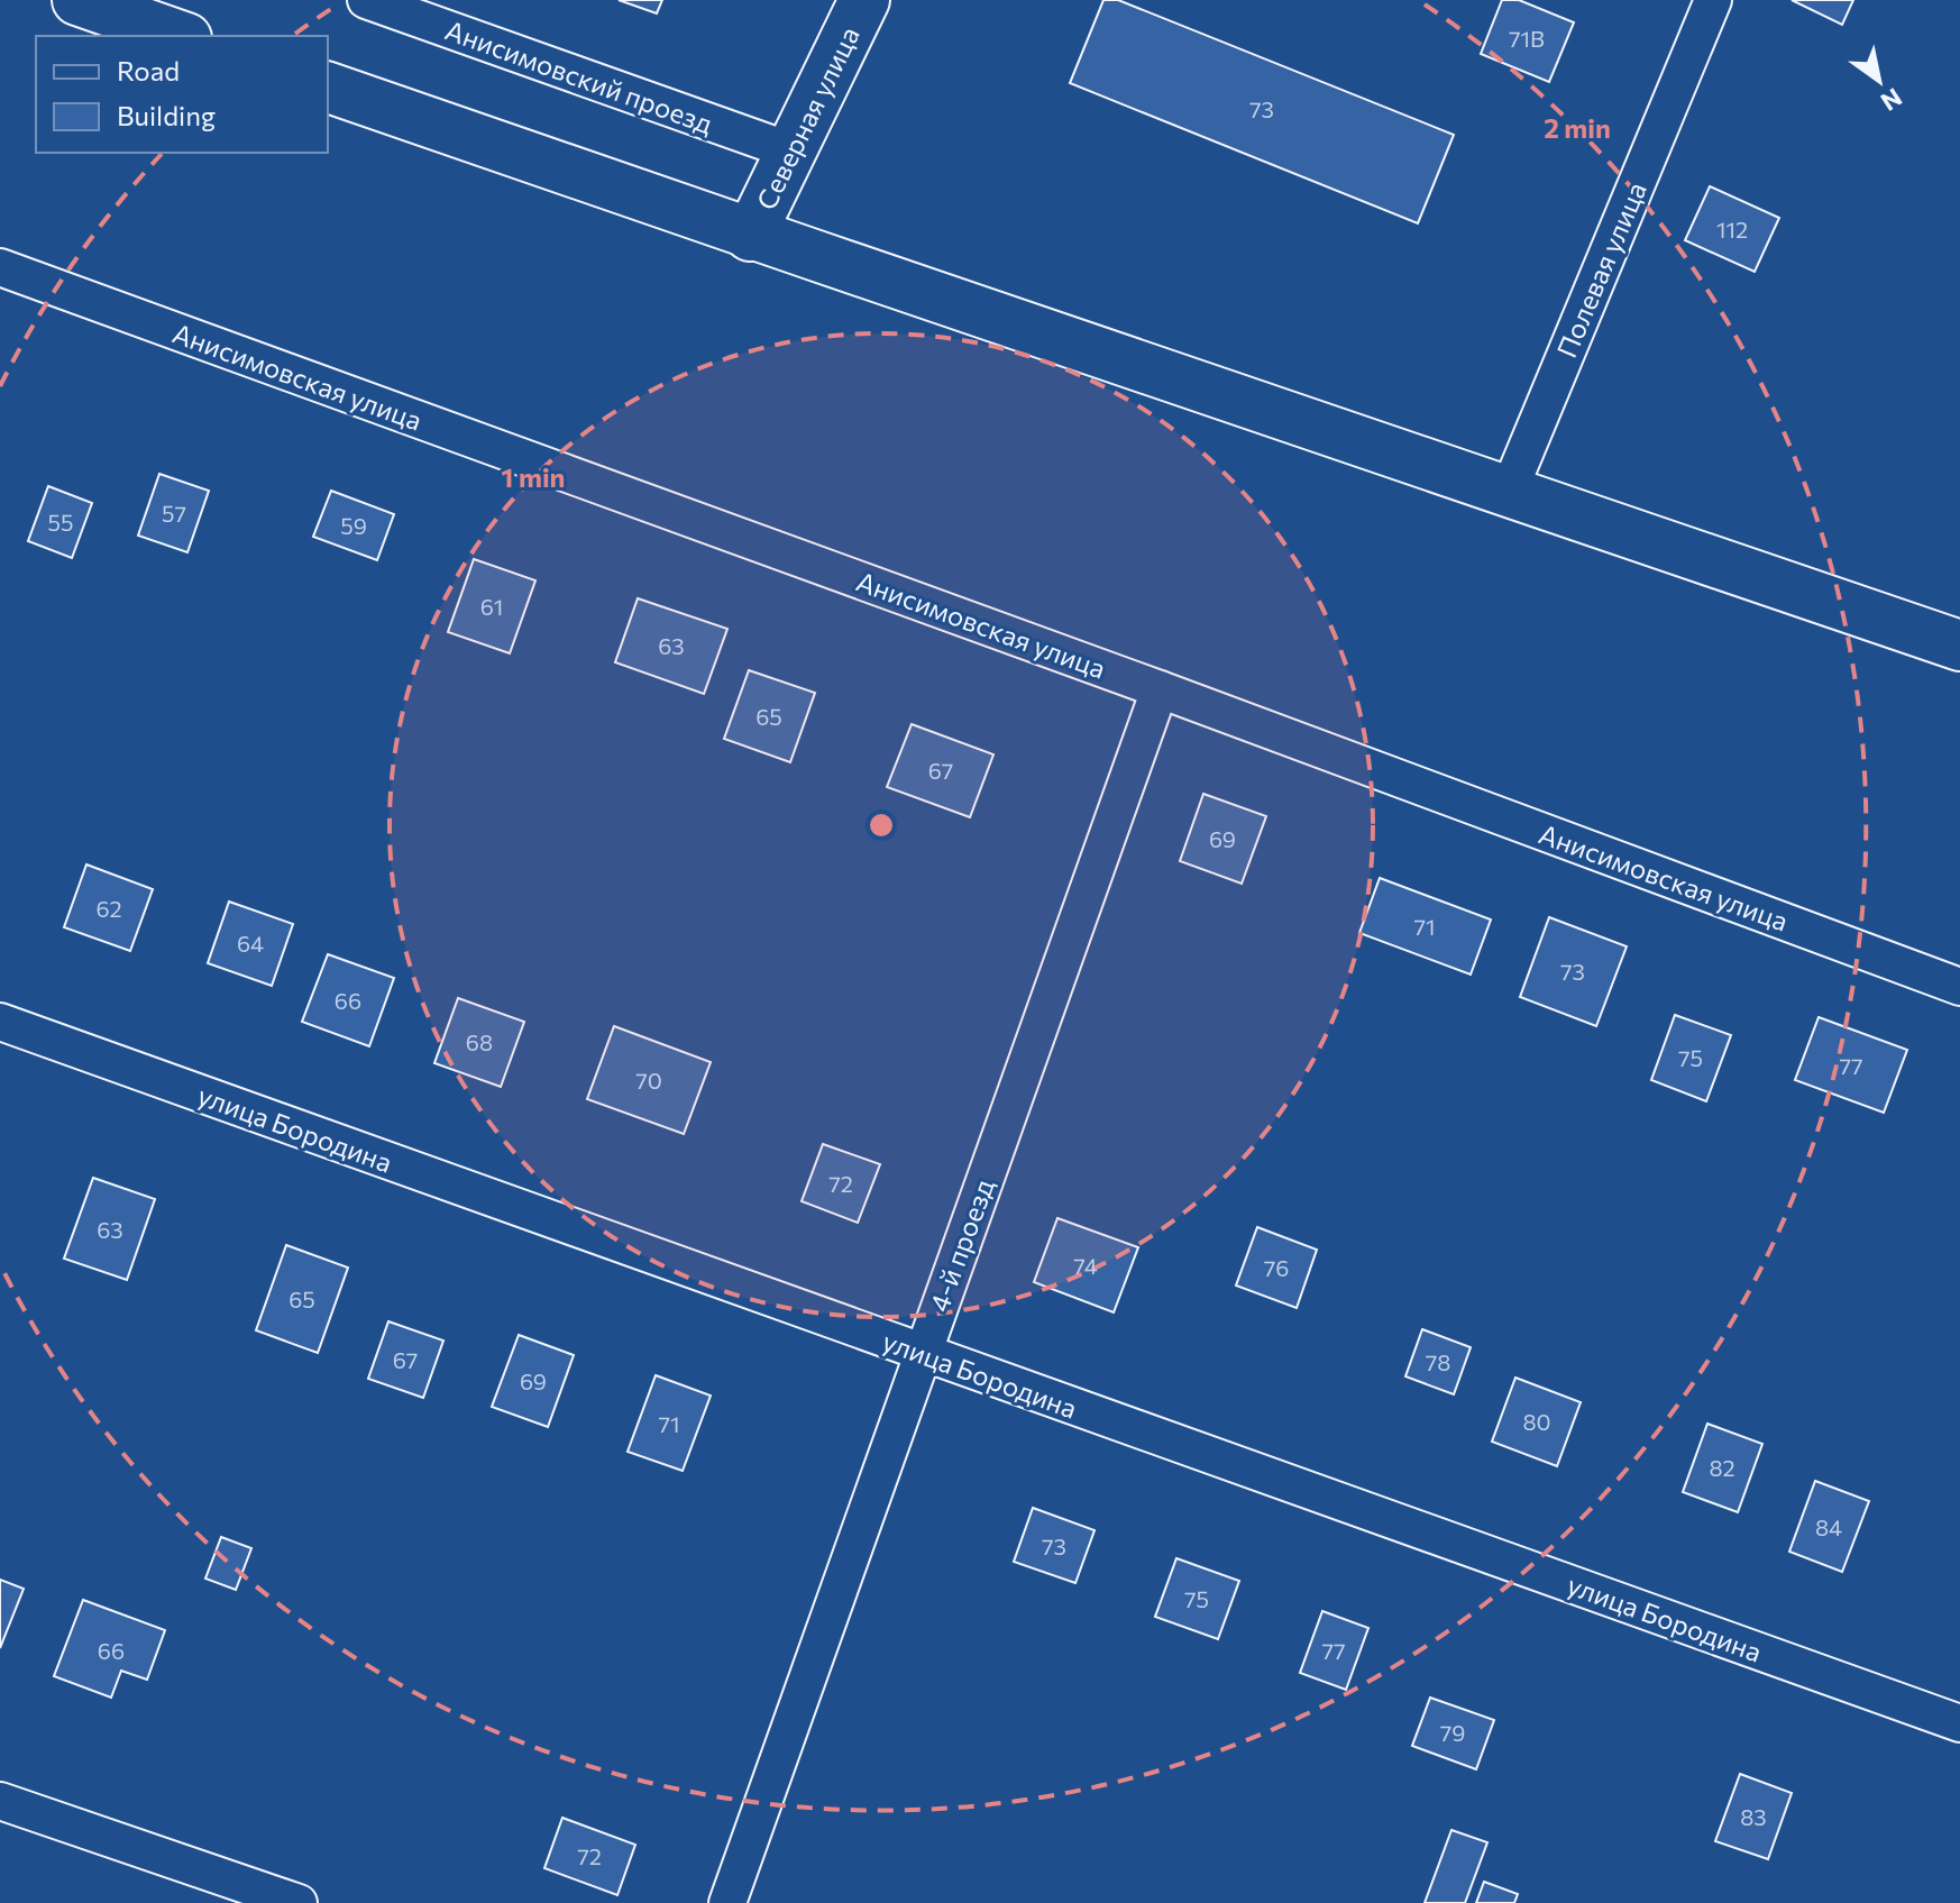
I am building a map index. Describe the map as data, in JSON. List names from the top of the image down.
{
  "streets": {
    "street": [
      "Анисимовский проезд",
      "Северная улица",
      "Полевая улица",
      "Анисимовская улица",
      "улица Бородина",
      "4-й проезд"
    ]
  },
  "crossings": [
    ["Анисимовский проезд", "Северная улица"],
    ["Анисимовская улица", "4-й проезд"],
    ["улица Бородина", "4-й проезд"]
  ],
  "house_numbers": [
    "71В",
    "73",
    "112",
    "57",
    "55",
    "59",
    "61",
    "63",
    "65",
    "67",
    "69",
    "62",
    "71",
    "64",
    "73",
    "66",
    "68",
    "75",
    "77",
    "70",
    "72",
    "63",
    "74",
    "76",
    "65",
    "67",
    "78",
    "69",
    "80",
    "71",
    "82",
    "84",
    "73",
    "75",
    "66",
    "77",
    "79",
    "83",
    "72"
  ],
  "legend": ["Road", "Building"],
  "north": "bottom right",
  "rings": ["2 min", "1 min"]
}
